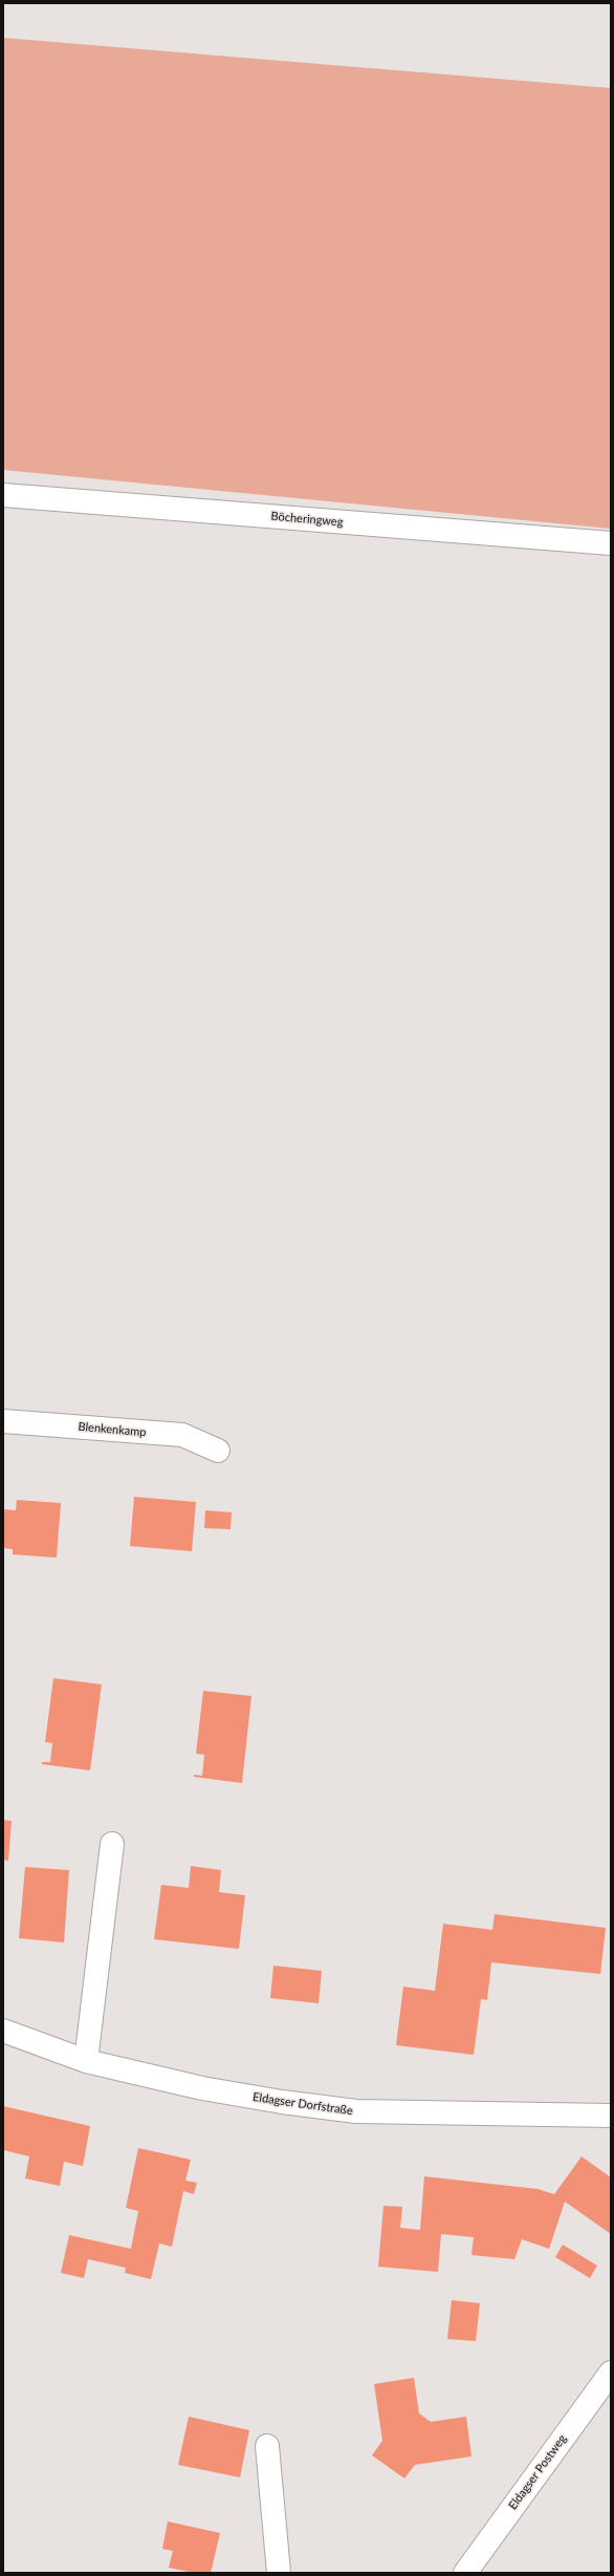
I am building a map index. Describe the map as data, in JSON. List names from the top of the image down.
{
  "streets": {
    "street": [
      "Böcheringweg",
      "Blenkenkamp",
      "Eldagser Dorfstraße",
      "Eldagser Postweg"
    ]
  }
}
